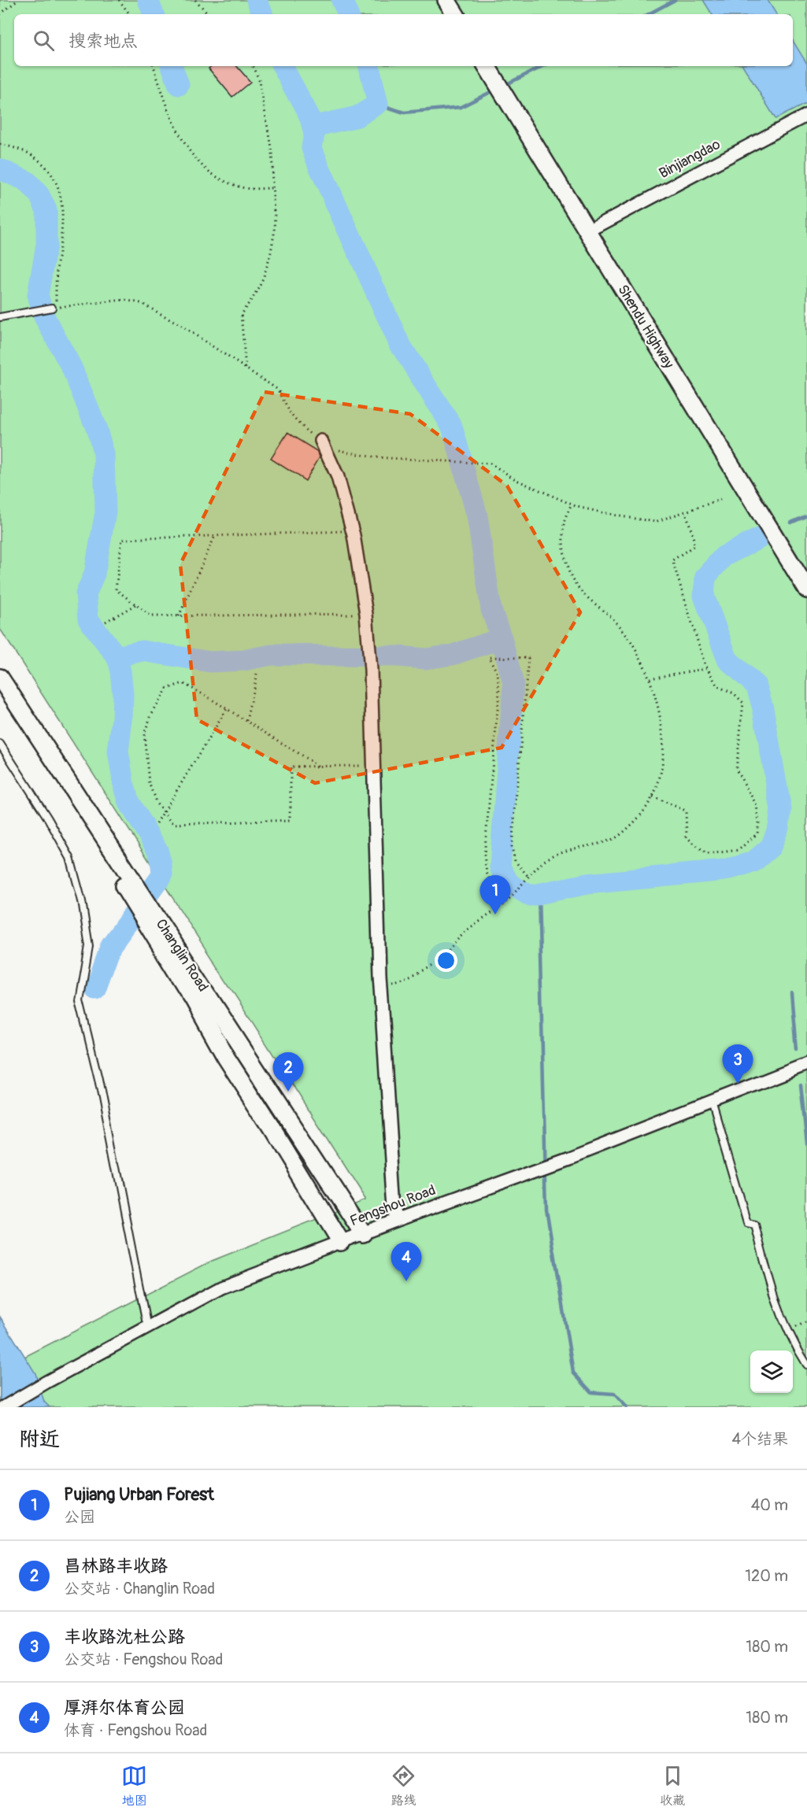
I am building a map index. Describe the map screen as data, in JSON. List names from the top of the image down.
{
  "streets": {
    "street": [
      "Binjiangdao",
      "Shendu Highway",
      "Changlin Road",
      "Fengshou Road"
    ]
  },
  "crossings": [
    ["Binjiangdao", "Shendu Highway"],
    ["Changlin Road", "Fengshou Road"]
  ],
  "page": {
    "search": "搜索地点",
    "pins": [
      "1",
      "3",
      "2",
      "4"
    ],
    "heading": ["附近", "4个结果"],
    "list": [
      {
        "mark": "1",
        "name": "Pujiang Urban Forest",
        "note": "公园",
        "value": "40 m"
      },
      {
        "mark": "2",
        "name": "昌林路丰收路",
        "note": "公交站 · Changlin Road",
        "value": "120 m"
      },
      {
        "mark": "3",
        "name": "丰收路沈杜公路",
        "note": "公交站 · Fengshou Road",
        "value": "180 m"
      },
      {
        "mark": "4",
        "name": "厚湃尔体育公园",
        "note": "体育 · Fengshou Road",
        "value": "180 m"
      }
    ],
    "nav": ["地图", "路线", "收藏"]
  }
}
